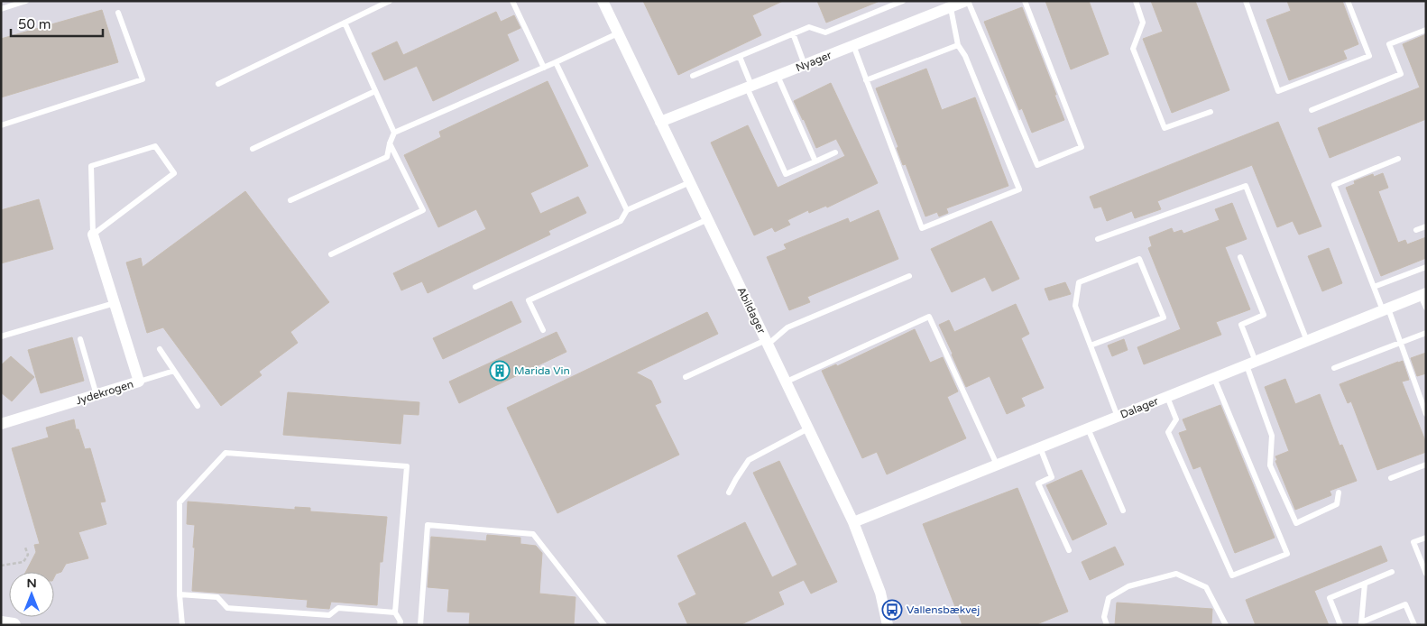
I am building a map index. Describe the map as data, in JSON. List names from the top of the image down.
{
  "streets": {
    "street": [
      "Nyager",
      "Abildager",
      "Jydekrogen",
      "Dalager"
    ]
  },
  "crossings": [
    ["Nyager", "Abildager"],
    ["Abildager", "Dalager"]
  ],
  "places": {
    "building": ["Marida Vin"],
    "bus stop": ["Vallensbækvej"]
  },
  "scale_bar": "50 m",
  "north": "top"
}
